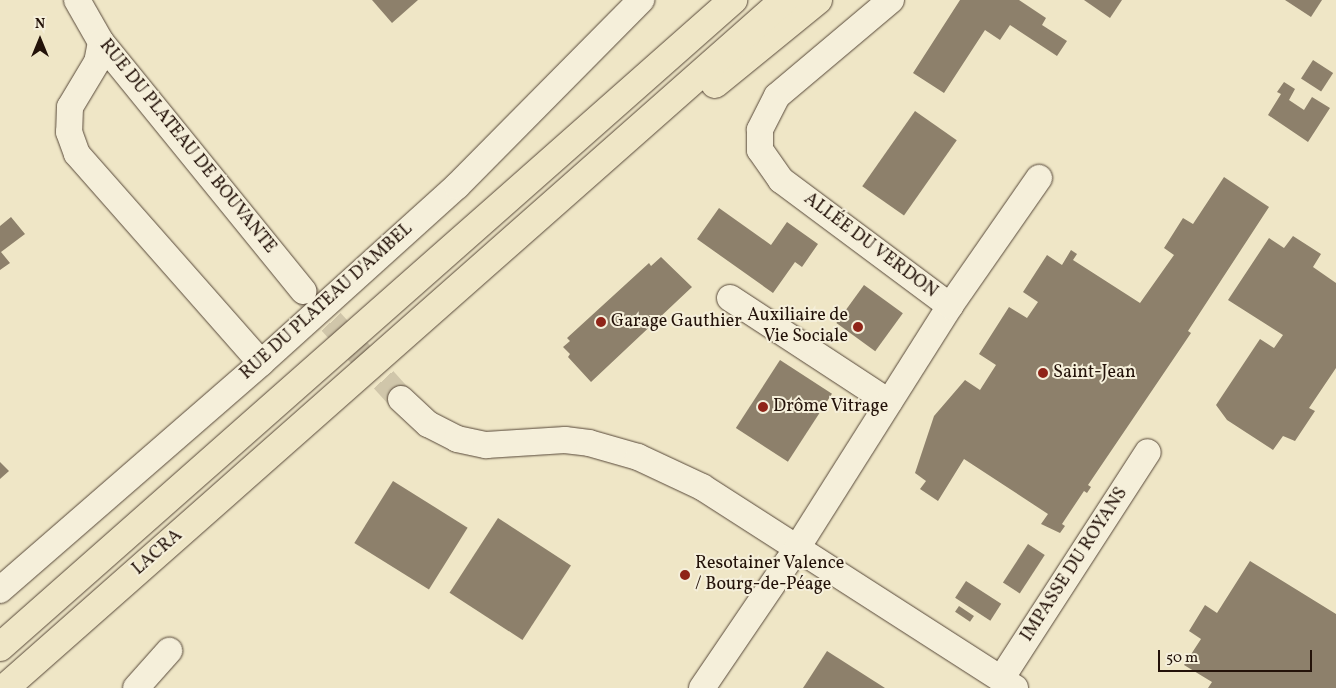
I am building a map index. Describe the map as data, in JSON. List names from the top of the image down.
{
  "streets": {
    "highway": ["LACRA"],
    "street": [
      "RUE DU PLATEAU DE BOUVANTE",
      "ALLÉE DU VERDON",
      "RUE DU PLATEAU D'AMBEL",
      "IMPASSE DU ROYANS"
    ]
  },
  "places": [
    "Garage Gauthier",
    "Auxiliaire de Vie Sociale",
    "Saint-Jean",
    "Drôme Vitrage",
    "Resotainer Valence / Bourg-de-Péage"
  ],
  "scale_bar": "50 m",
  "north": "top"
}
